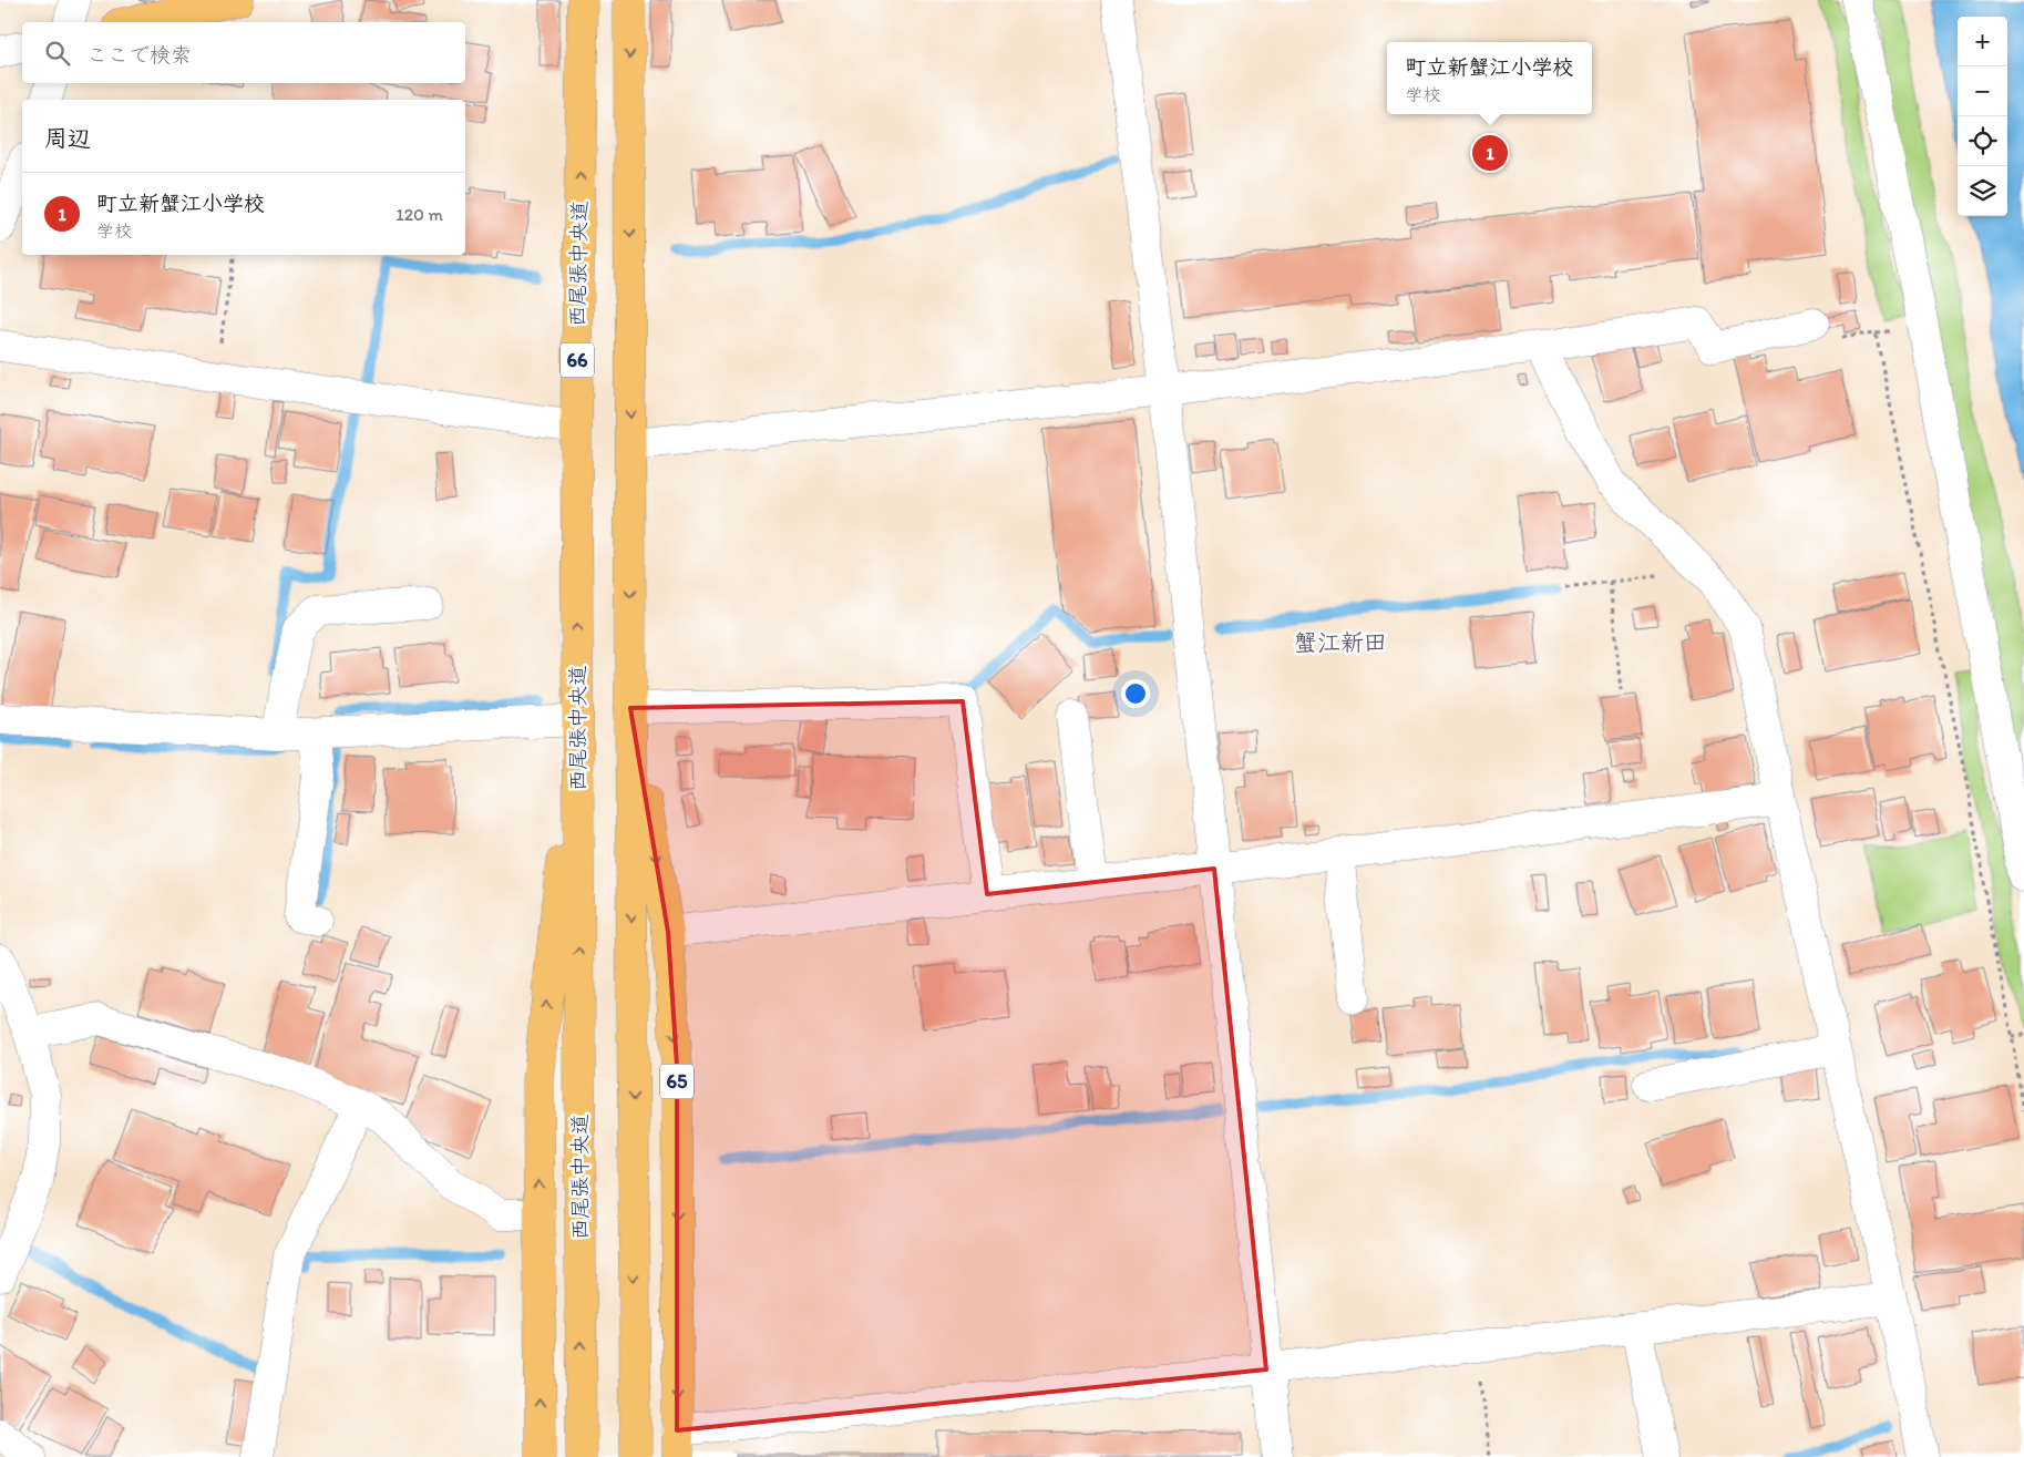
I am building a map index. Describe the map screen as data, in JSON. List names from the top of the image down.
{
  "streets": {
    "main road": ["西尾張中央道", "66", "65"]
  },
  "districts": ["蟹江新田"],
  "page": {
    "map_buttons": ["+", "−"],
    "search": "ここで検索",
    "popup": ["町立新蟹江小学校", "学校"],
    "heading": "周辺",
    "pins": "1",
    "list": [
      {
        "mark": "1",
        "name": "町立新蟹江小学校",
        "note": "学校",
        "value": "120 m"
      }
    ]
  }
}
